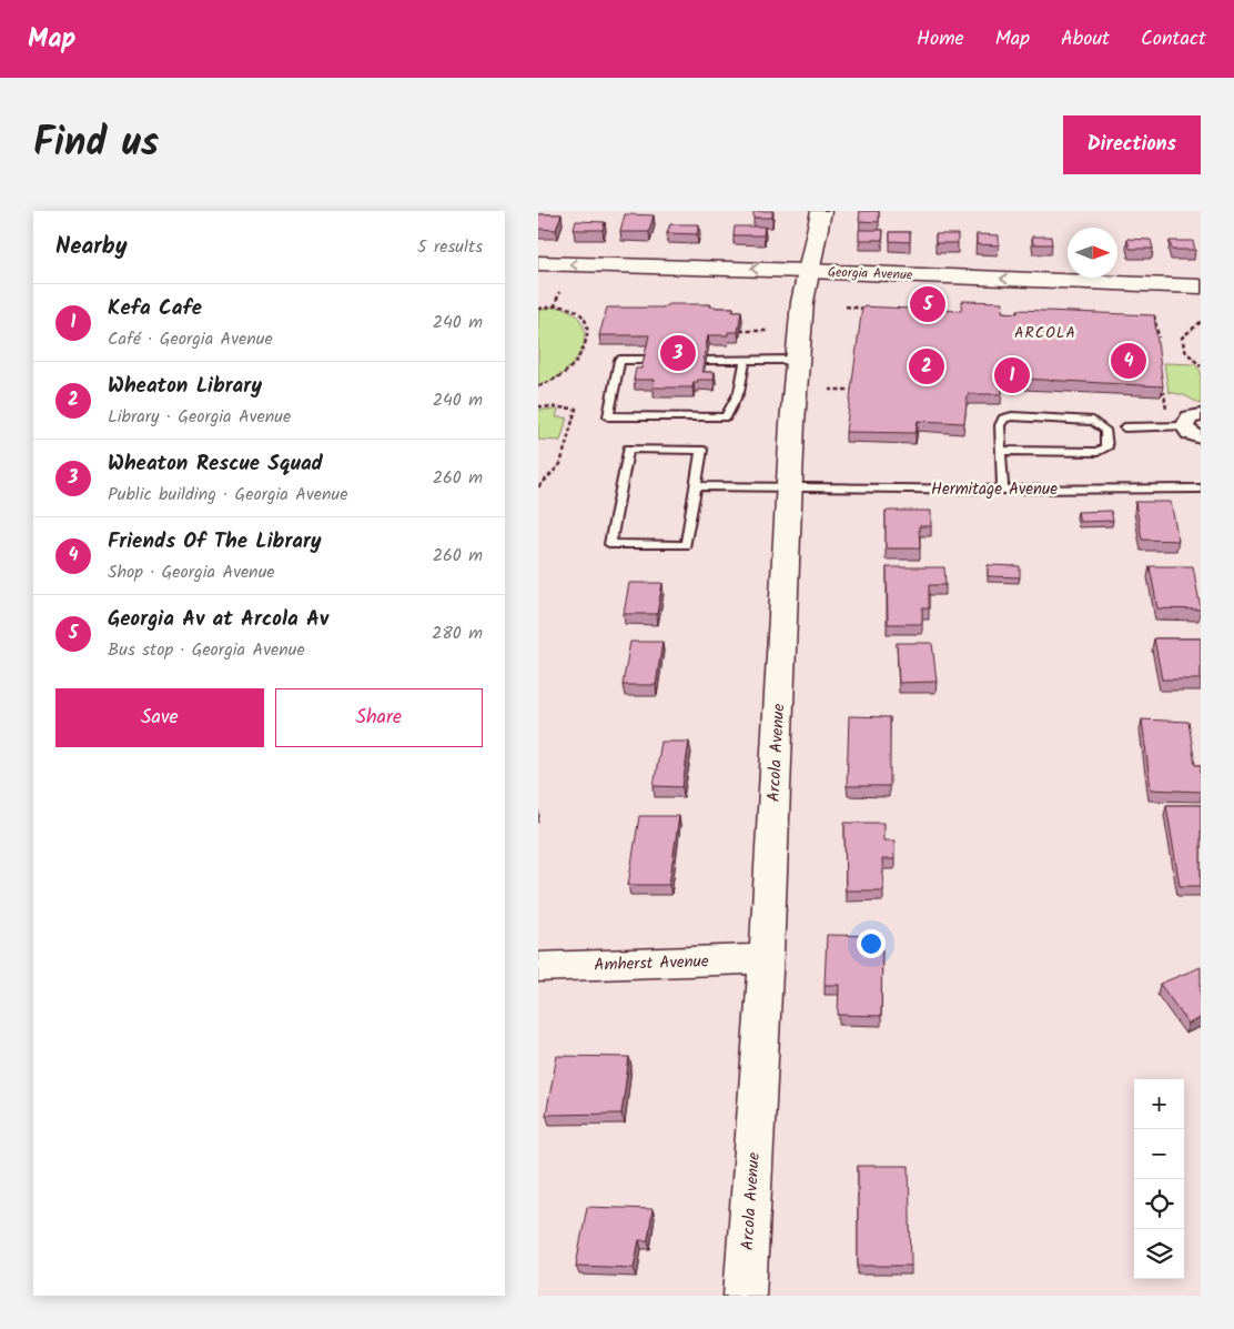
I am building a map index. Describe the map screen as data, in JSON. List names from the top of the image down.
{
  "streets": {
    "main road": ["Georgia Avenue", "Arcola Avenue", "Amherst Avenue"],
    "lane": ["Hermitage Avenue"]
  },
  "crossings": [
    ["Georgia Avenue", "Arcola Avenue"],
    ["Hermitage Avenue", "Arcola Avenue"],
    ["Arcola Avenue", "Amherst Avenue"]
  ],
  "districts": ["ARCOLA"],
  "north": "right",
  "page": {
    "header": "Map",
    "nav": [
      "Home",
      "Map",
      "About",
      "Contact"
    ],
    "title": "Find us",
    "buttons": [
      "Directions",
      ["Save", "Share"]
    ],
    "heading": ["Nearby", "5 results"],
    "list": [
      {
        "mark": "1",
        "name": "Kefa Cafe",
        "note": "Café · Georgia Avenue",
        "value": "240 m"
      },
      {
        "mark": "2",
        "name": "Wheaton Library",
        "note": "Library · Georgia Avenue",
        "value": "240 m"
      },
      {
        "mark": "3",
        "name": "Wheaton Rescue Squad",
        "note": "Public building · Georgia Avenue",
        "value": "260 m"
      },
      {
        "mark": "4",
        "name": "Friends Of The Library",
        "note": "Shop · Georgia Avenue",
        "value": "260 m"
      },
      {
        "mark": "5",
        "name": "Georgia Av at Arcola Av",
        "note": "Bus stop · Georgia Avenue",
        "value": "280 m"
      }
    ],
    "pins": [
      "5",
      "3",
      "4",
      "2",
      "1"
    ],
    "map_buttons": ["+", "−"]
  }
}
